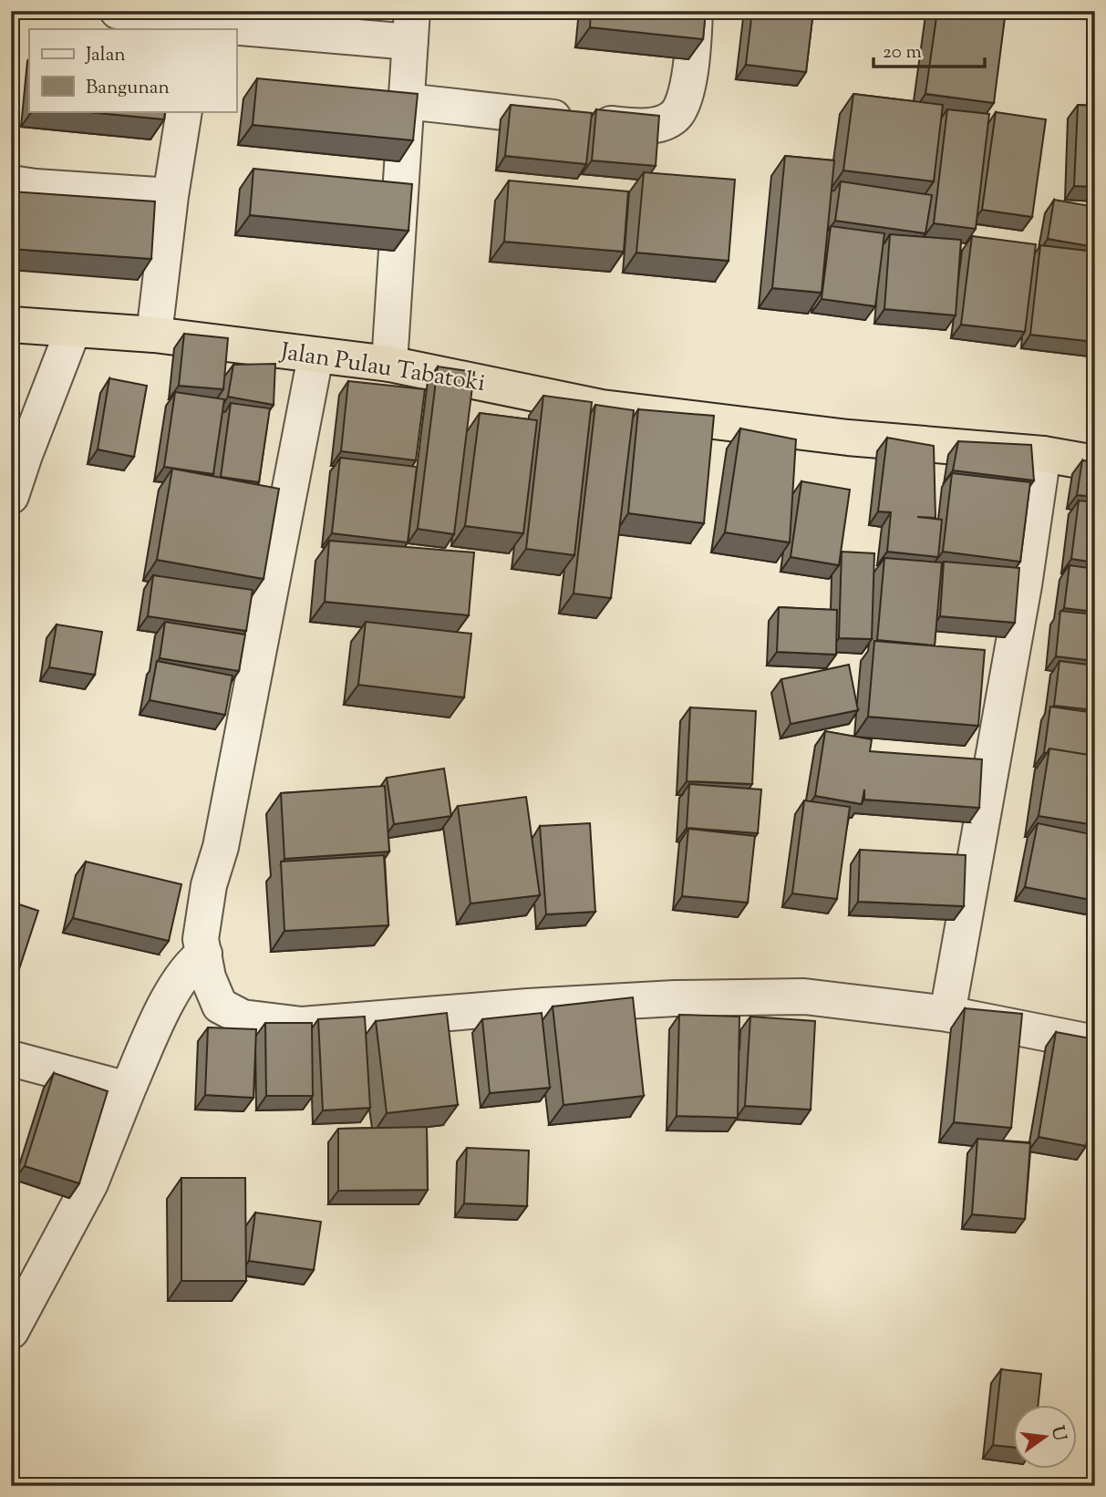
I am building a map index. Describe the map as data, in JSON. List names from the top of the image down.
{
  "streets": {
    "highway": ["Jalan Pulau Tabatoki"]
  },
  "legend": ["Jalan", "Bangunan"],
  "scale_bar": "20 m",
  "north": "right"
}
